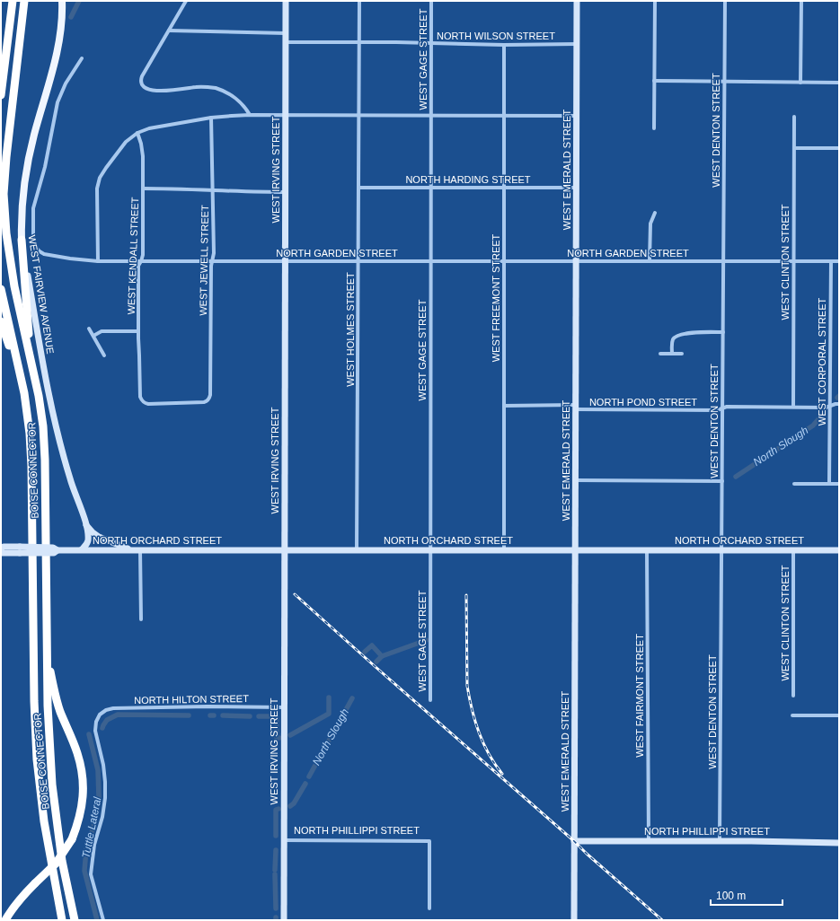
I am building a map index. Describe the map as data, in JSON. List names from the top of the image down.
{
  "streets": {
    "highway": ["BOISE CONNECTOR"],
    "main road": ["WEST FAIRVIEW AVENUE"],
    "street": [
      "NORTH WILSON STREET",
      "WEST GAGE STREET",
      "WEST DENTON STREET",
      "WEST IRVING STREET",
      "WEST EMERALD STREET",
      "NORTH HARDING STREET",
      "NORTH GARDEN STREET",
      "WEST KENDALL STREET",
      "WEST JEWELL STREET",
      "WEST CLINTON STREET",
      "WEST FREEMONT STREET",
      "WEST HOLMES STREET",
      "WEST CORPORAL STREET",
      "NORTH POND STREET",
      "NORTH ORCHARD STREET",
      "WEST FAIRMONT STREET",
      "NORTH HILTON STREET",
      "NORTH PHILLIPPI STREET"
    ]
  },
  "crossings": [
    ["NORTH WILSON STREET", "WEST GAGE STREET"],
    ["NORTH WILSON STREET", "WEST IRVING STREET"],
    ["NORTH WILSON STREET", "WEST EMERALD STREET"],
    ["NORTH WILSON STREET", "WEST FREEMONT STREET"],
    ["NORTH WILSON STREET", "WEST HOLMES STREET"],
    ["WEST GAGE STREET", "NORTH HARDING STREET"],
    ["WEST GAGE STREET", "NORTH GARDEN STREET"],
    ["WEST GAGE STREET", "NORTH ORCHARD STREET"],
    ["WEST DENTON STREET", "NORTH GARDEN STREET"],
    ["WEST DENTON STREET", "NORTH POND STREET"],
    ["WEST DENTON STREET", "NORTH ORCHARD STREET"],
    ["WEST DENTON STREET", "NORTH PHILLIPPI STREET"],
    ["WEST IRVING STREET", "NORTH GARDEN STREET"],
    ["WEST IRVING STREET", "NORTH ORCHARD STREET"],
    ["WEST IRVING STREET", "NORTH HILTON STREET"],
    ["WEST IRVING STREET", "NORTH PHILLIPPI STREET"],
    ["WEST EMERALD STREET", "NORTH HARDING STREET"],
    ["WEST EMERALD STREET", "NORTH GARDEN STREET"],
    ["WEST EMERALD STREET", "NORTH POND STREET"],
    ["WEST EMERALD STREET", "NORTH ORCHARD STREET"],
    ["WEST EMERALD STREET", "NORTH PHILLIPPI STREET"],
    ["NORTH HARDING STREET", "WEST FREEMONT STREET"],
    ["NORTH HARDING STREET", "WEST HOLMES STREET"],
    ["NORTH GARDEN STREET", "WEST KENDALL STREET"],
    ["NORTH GARDEN STREET", "WEST JEWELL STREET"],
    ["NORTH GARDEN STREET", "WEST CLINTON STREET"],
    ["NORTH GARDEN STREET", "WEST FREEMONT STREET"],
    ["NORTH GARDEN STREET", "WEST HOLMES STREET"],
    ["NORTH GARDEN STREET", "WEST CORPORAL STREET"],
    ["WEST KENDALL STREET", "WEST JEWELL STREET"],
    ["WEST CLINTON STREET", "NORTH POND STREET"],
    ["WEST CLINTON STREET", "NORTH ORCHARD STREET"],
    ["WEST FREEMONT STREET", "NORTH POND STREET"],
    ["WEST FREEMONT STREET", "NORTH ORCHARD STREET"],
    ["WEST HOLMES STREET", "NORTH ORCHARD STREET"],
    ["WEST CORPORAL STREET", "NORTH POND STREET"],
    ["NORTH ORCHARD STREET", "WEST FAIRMONT STREET"],
    ["WEST FAIRMONT STREET", "NORTH PHILLIPPI STREET"]
  ],
  "water": ["North Slough", "Tuttle Lateral"],
  "scale_bar": "100 m"
}
